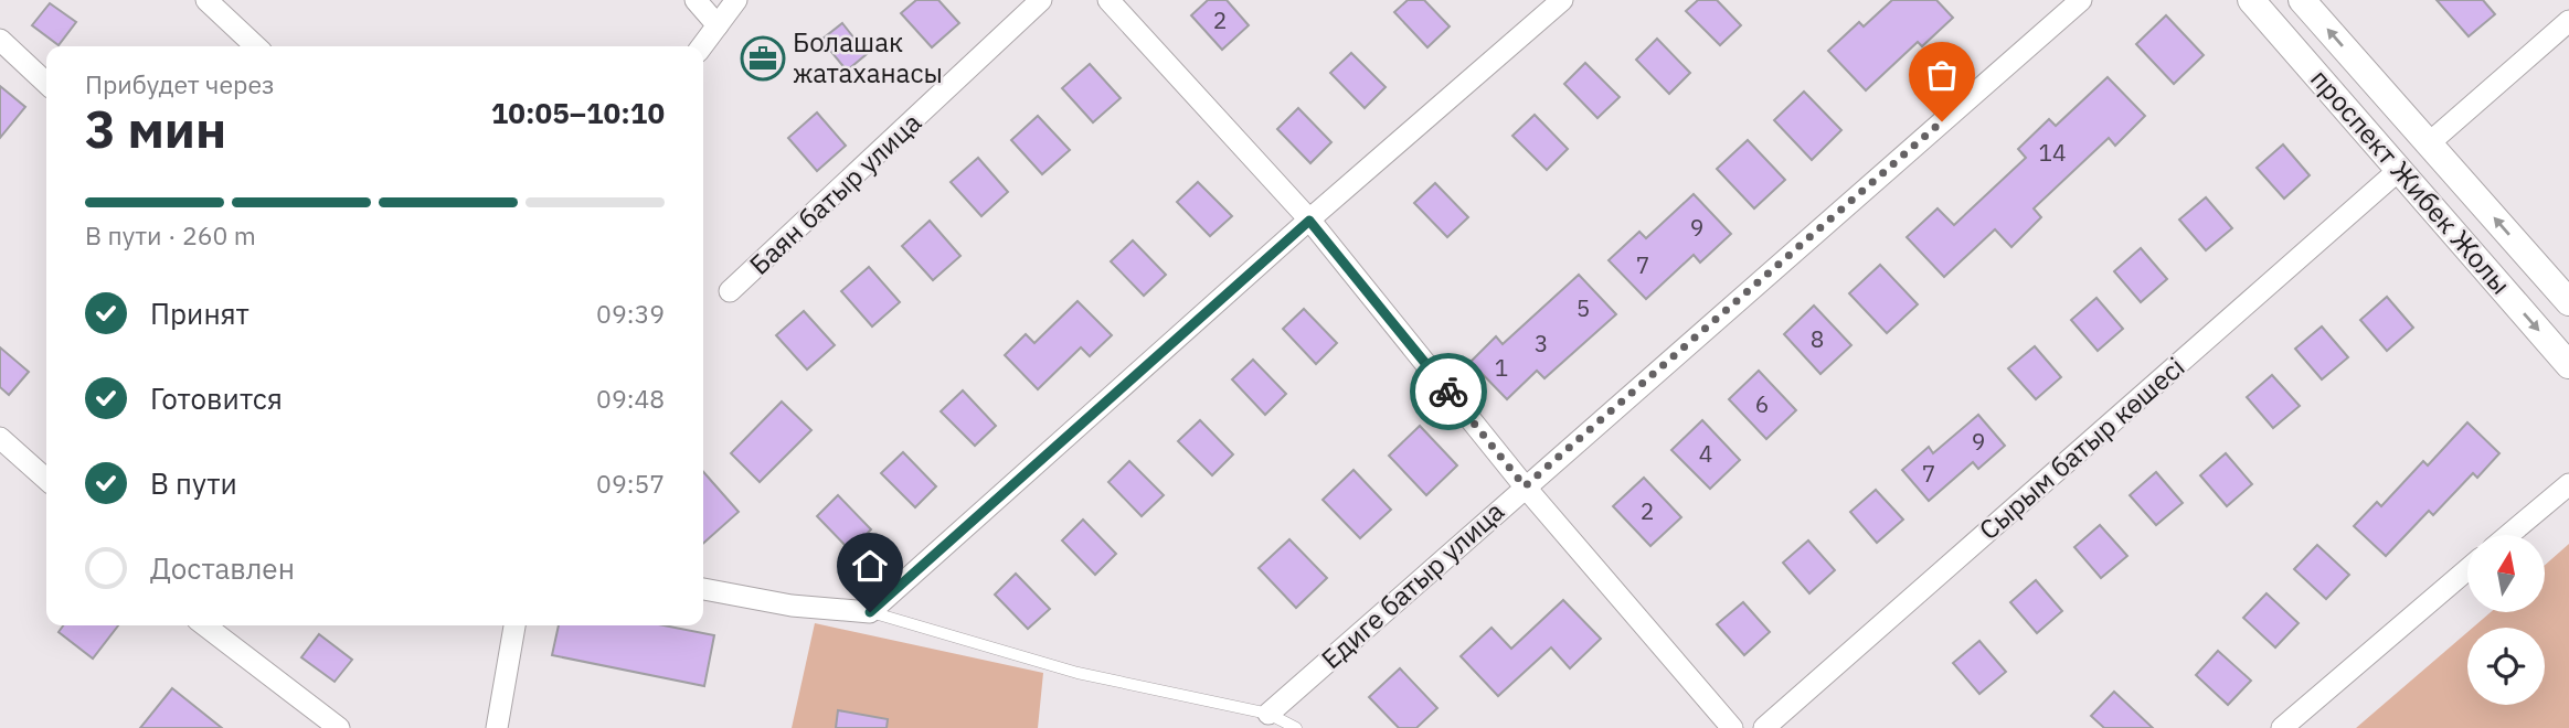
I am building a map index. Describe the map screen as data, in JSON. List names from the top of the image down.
{
  "streets": {
    "street": [
      "проспект Жибек Жолы",
      "Баян батыр улица",
      "Сырым батыр көшесі",
      "Едиге батыр улица"
    ]
  },
  "crossings": [
    ["проспект Жибек Жолы", "Сырым батыр көшесі"]
  ],
  "places": {
    "office": ["Болашак жатаханасы"]
  },
  "house_numbers": [
    "2",
    "14",
    "9",
    "7",
    "5",
    "8",
    "3",
    "1",
    "6",
    "9",
    "4",
    "7",
    "2"
  ],
  "north": "top",
  "page": {
    "heading": ["3 мин", "Прибудет через", "10:05–10:10"],
    "bar": "В пути · 260 m",
    "list": [
      ["Принят", "09:39"],
      ["Готовится", "09:48"],
      ["В пути", "09:57"],
      "Доставлен"
    ]
  }
}
